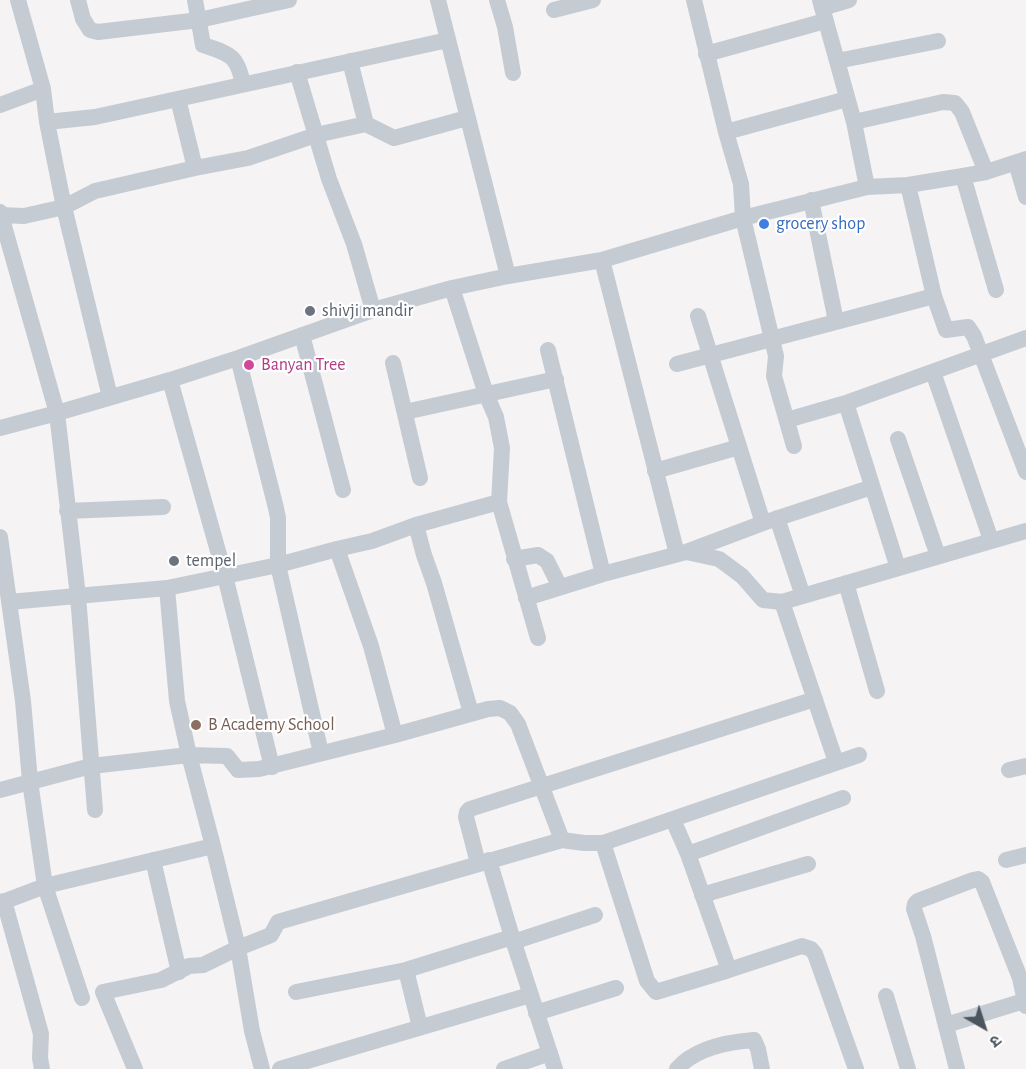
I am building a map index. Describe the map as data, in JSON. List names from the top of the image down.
{
  "places": [
    "grocery shop",
    "shivji mandir",
    "Banyan Tree",
    "tempel",
    "B Academy School"
  ],
  "north": "bottom right"
}
